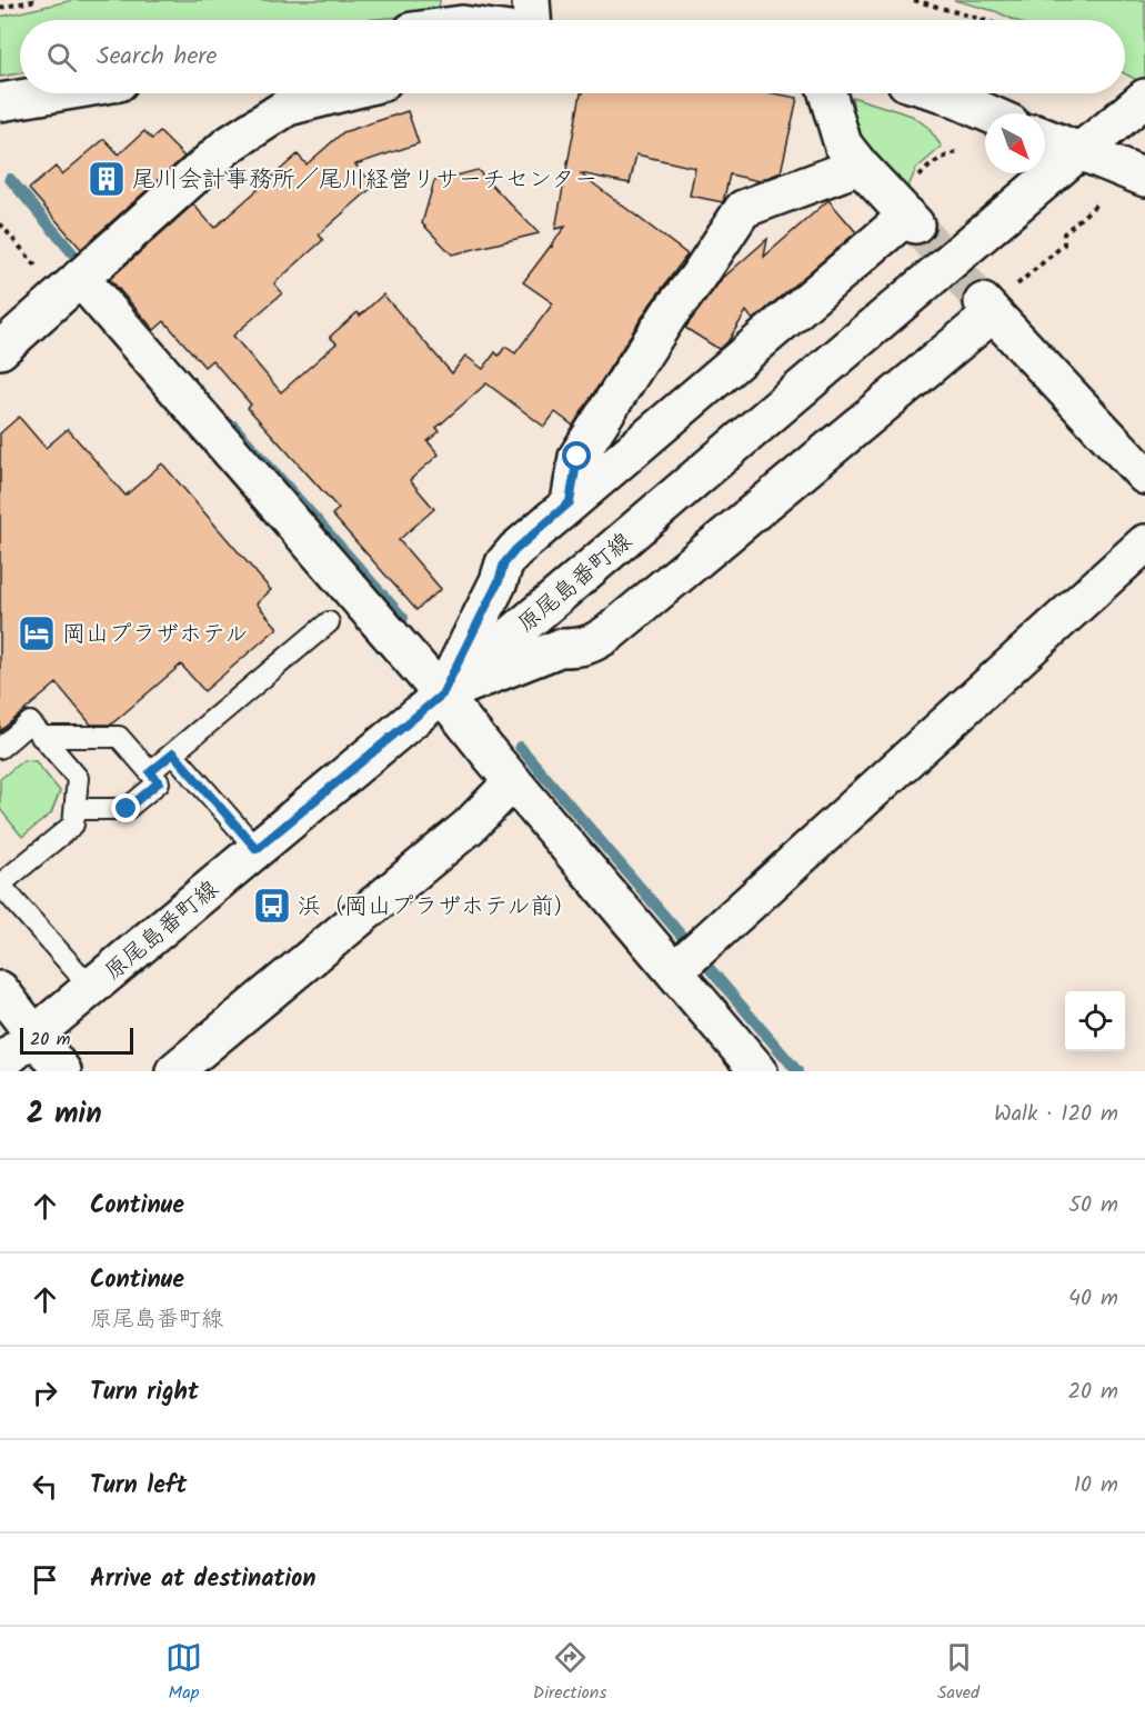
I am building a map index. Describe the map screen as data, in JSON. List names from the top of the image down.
{
  "streets": {
    "street": ["原尾島番町線"]
  },
  "places": {
    "building": ["尾川会計事務所／尾川経営リサーチセンター"],
    "hotel": ["岡山プラザホテル"],
    "bus stop": ["浜（岡山プラザホテル前）"]
  },
  "scale_bar": "20 m",
  "north": "bottom right",
  "page": {
    "search": "Search here",
    "scale": "20 m",
    "heading": ["2 min", "Walk · 120 m"],
    "list": [
      ["Continue", "50 m"],
      ["Continue", "原尾島番町線", "40 m"],
      ["Turn right", "20 m"],
      ["Turn left", "10 m"],
      "Arrive at destination"
    ],
    "nav": ["Map", "Directions", "Saved"]
  }
}
